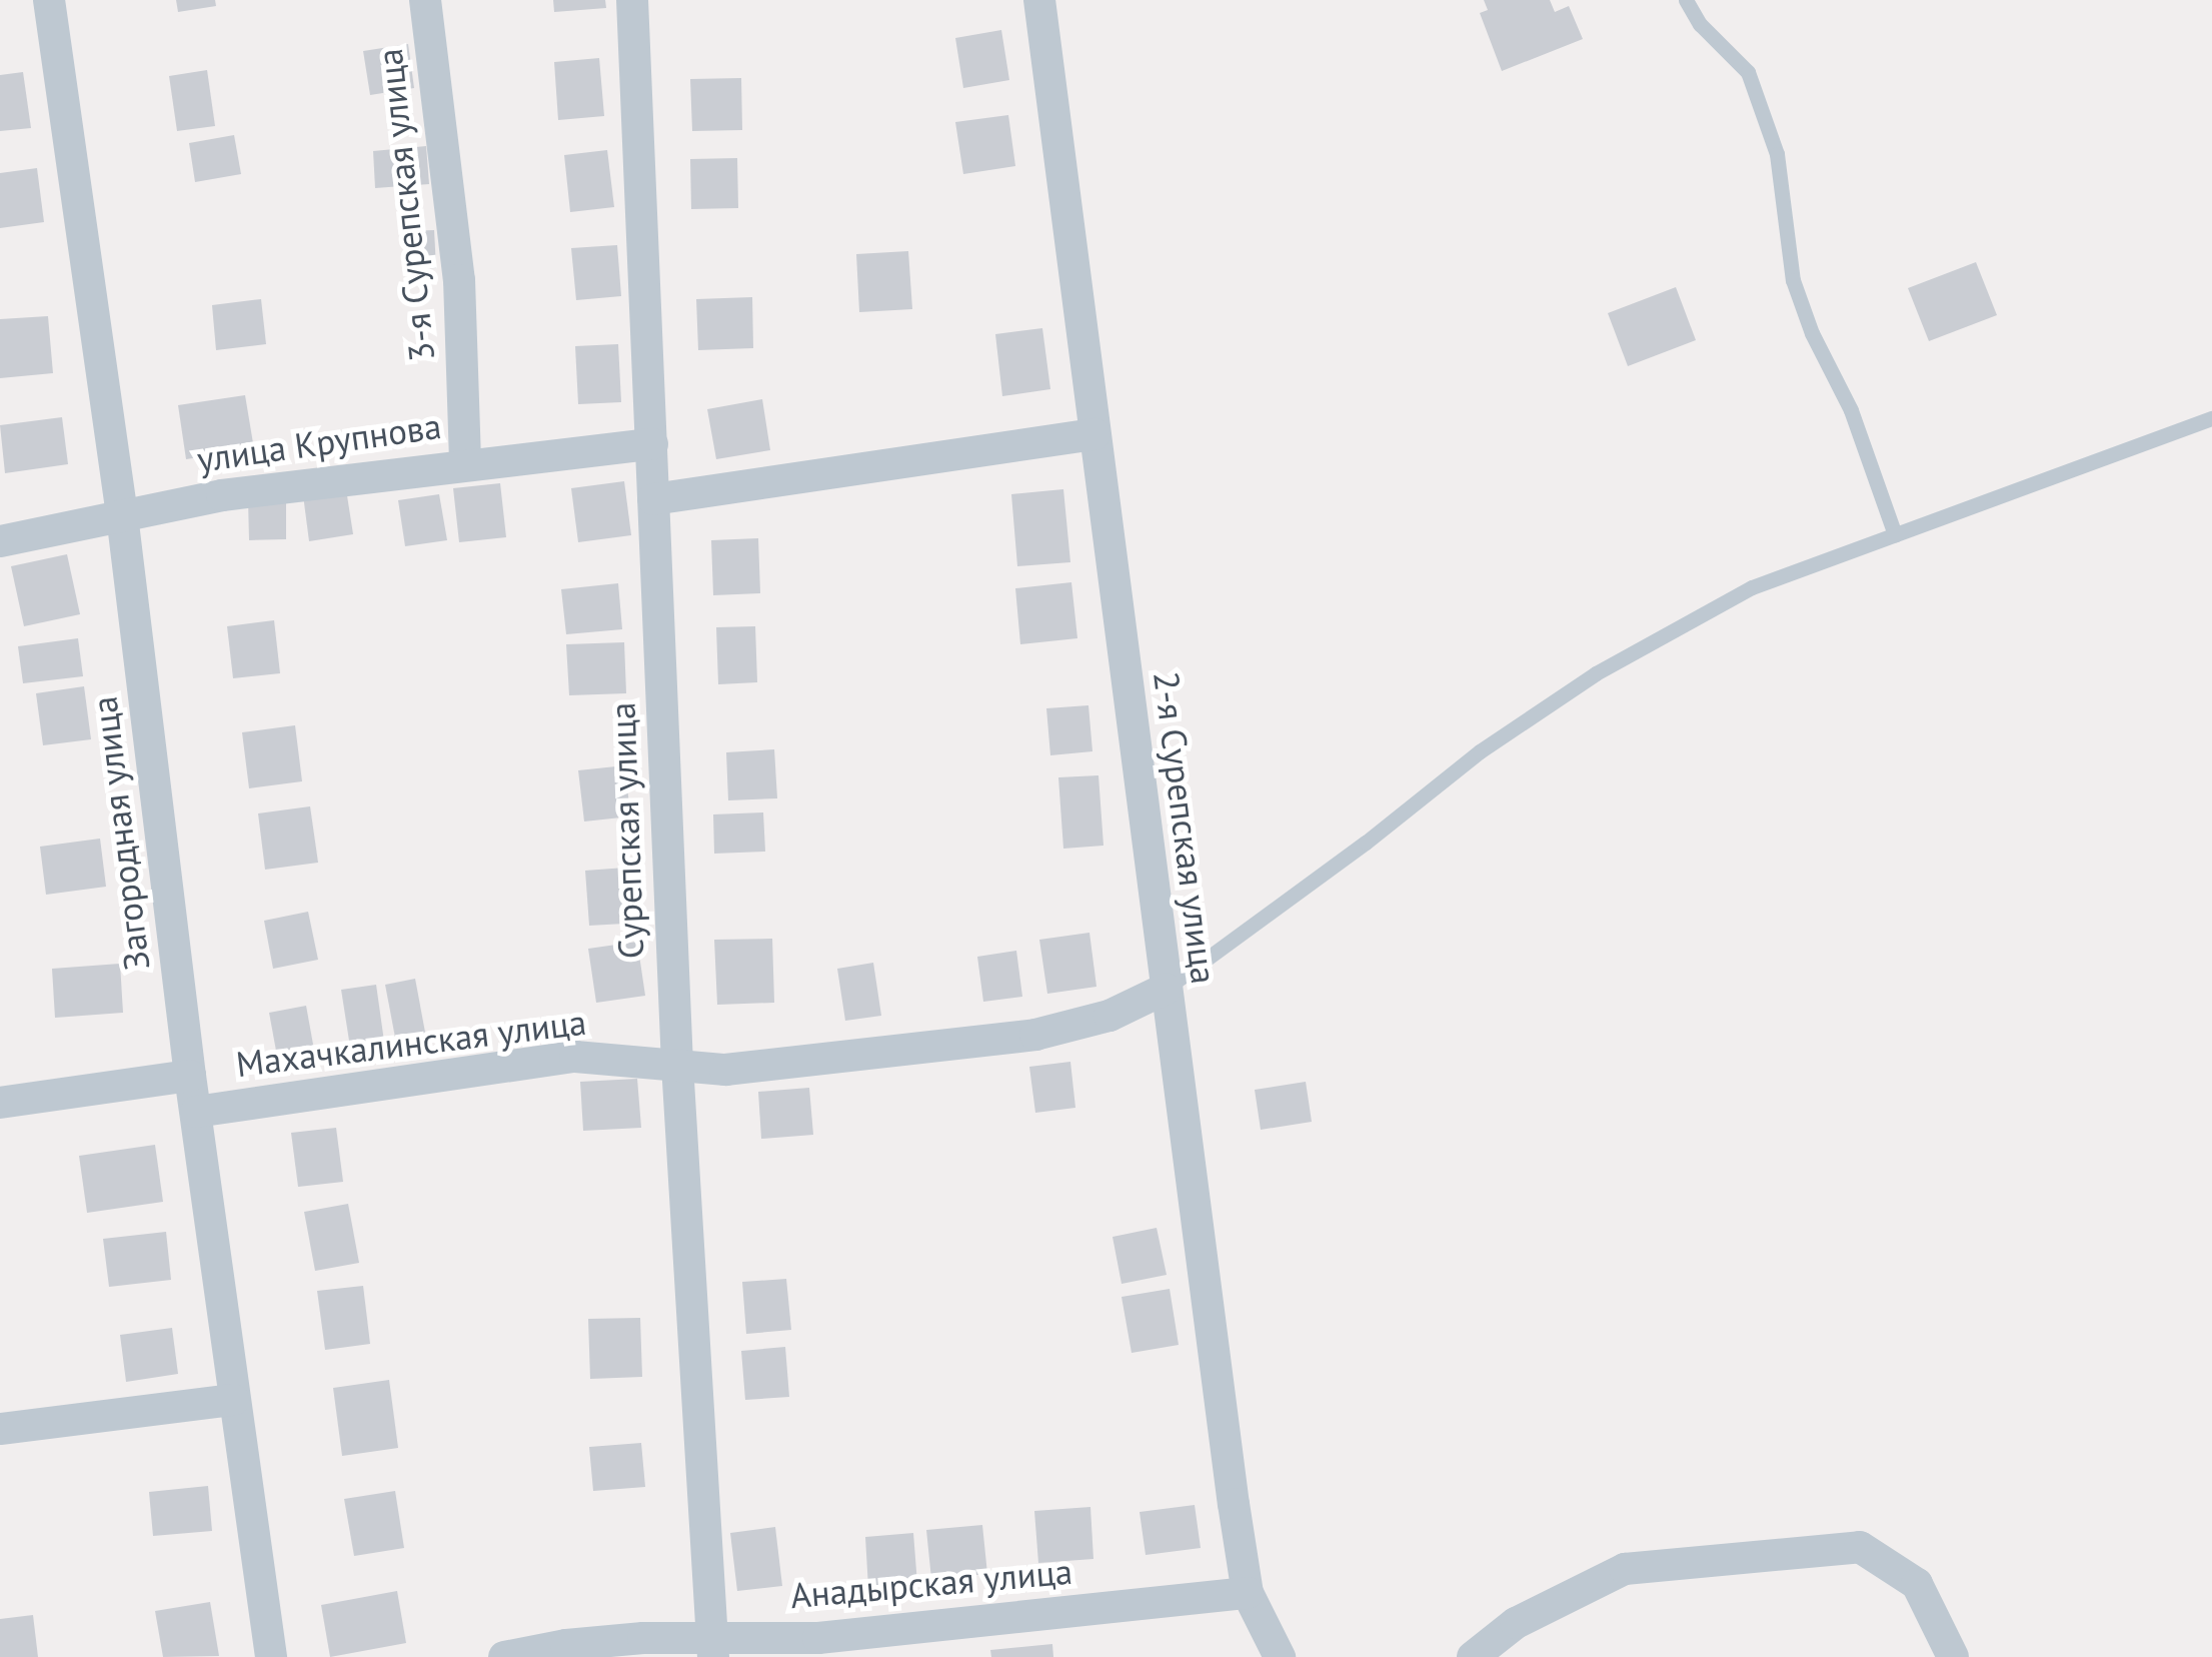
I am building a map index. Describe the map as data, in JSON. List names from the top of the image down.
{
  "streets": {
    "street": [
      "3-я Сурепская улица",
      "улица Крупнова",
      "2-я Сурепская улица",
      "Сурепская улица",
      "Загородная улица",
      "Махачкалинская улица",
      "Анадырская улица"
    ]
  },
  "crossings": [
    ["3-я Сурепская улица", "улица Крупнова"],
    ["улица Крупнова", "Сурепская улица"],
    ["улица Крупнова", "Загородная улица"],
    ["2-я Сурепская улица", "Махачкалинская улица"],
    ["2-я Сурепская улица", "Анадырская улица"],
    ["Сурепская улица", "Махачкалинская улица"],
    ["Сурепская улица", "Анадырская улица"],
    ["Загородная улица", "Махачкалинская улица"]
  ]
}
